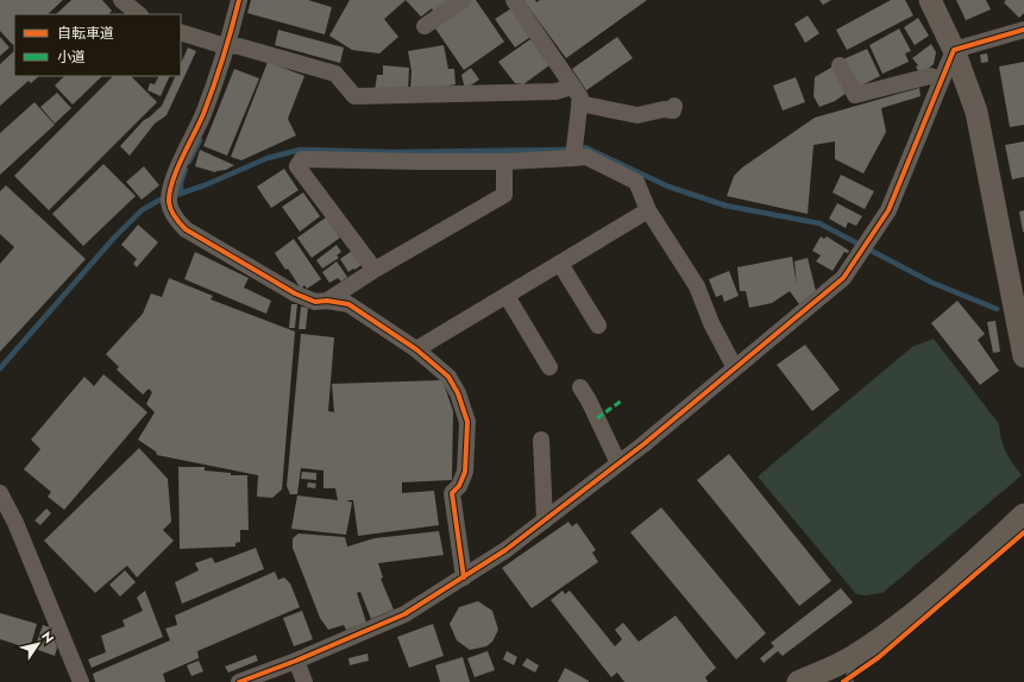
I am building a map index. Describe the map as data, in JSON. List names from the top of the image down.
{
  "legend": ["自転車道", "小道"],
  "north": "top right"
}
